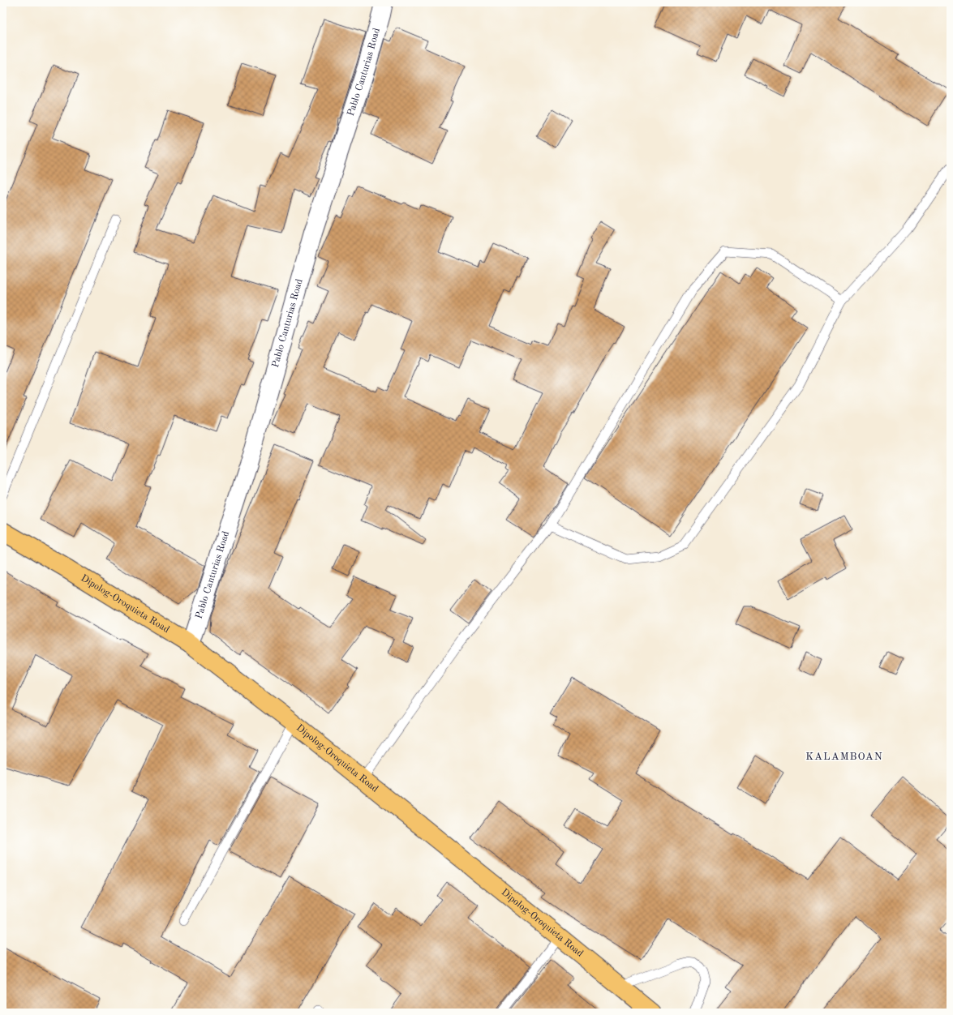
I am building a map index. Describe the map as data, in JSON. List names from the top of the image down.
{
  "streets": {
    "main road": ["Dipolog-Oroquieta Road"],
    "street": ["Pablo Canturias Road"]
  },
  "crossings": [
    ["Pablo Canturias Road", "Dipolog-Oroquieta Road"]
  ],
  "districts": ["KALAMBOAN"]
}
